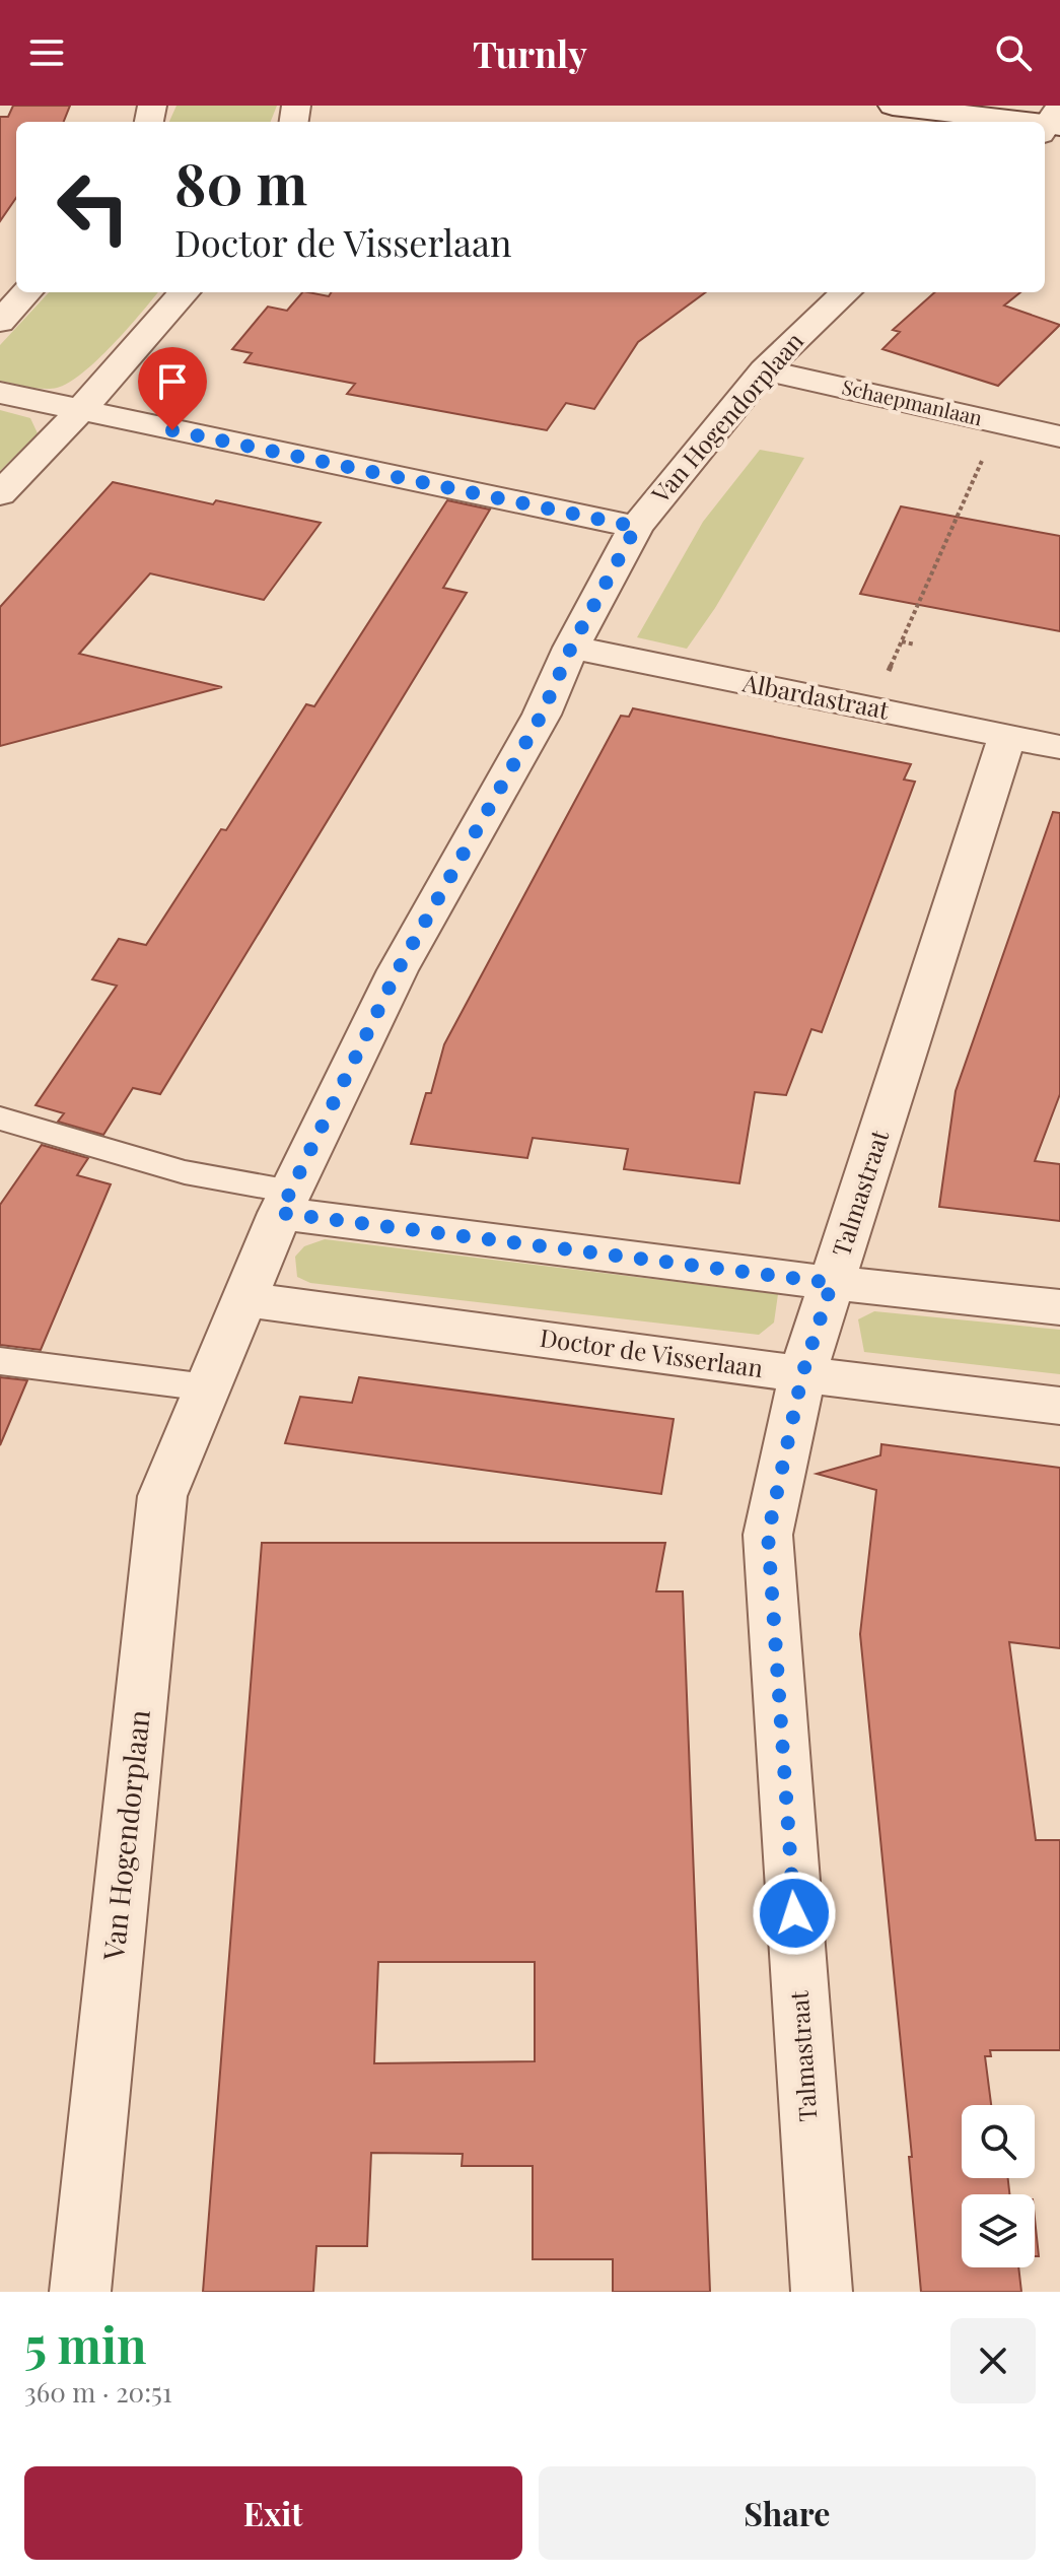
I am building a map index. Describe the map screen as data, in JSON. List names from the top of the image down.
{
  "streets": {
    "street": [
      "Schaepmanlaan",
      "Van Hogendorplaan",
      "Albardastraat",
      "Talmastraat",
      "Doctor de Visserlaan"
    ]
  },
  "crossings": [
    ["Schaepmanlaan", "Van Hogendorplaan"],
    ["Van Hogendorplaan", "Albardastraat"],
    ["Van Hogendorplaan", "Doctor de Visserlaan"],
    ["Albardastraat", "Talmastraat"],
    ["Talmastraat", "Doctor de Visserlaan"]
  ],
  "page": {
    "header": "Turnly",
    "turn": ["80 m", "Doctor de Visserlaan"],
    "heading": ["5 min", "360 m · 20:51"],
    "buttons": ["Exit", "Share"]
  }
}
